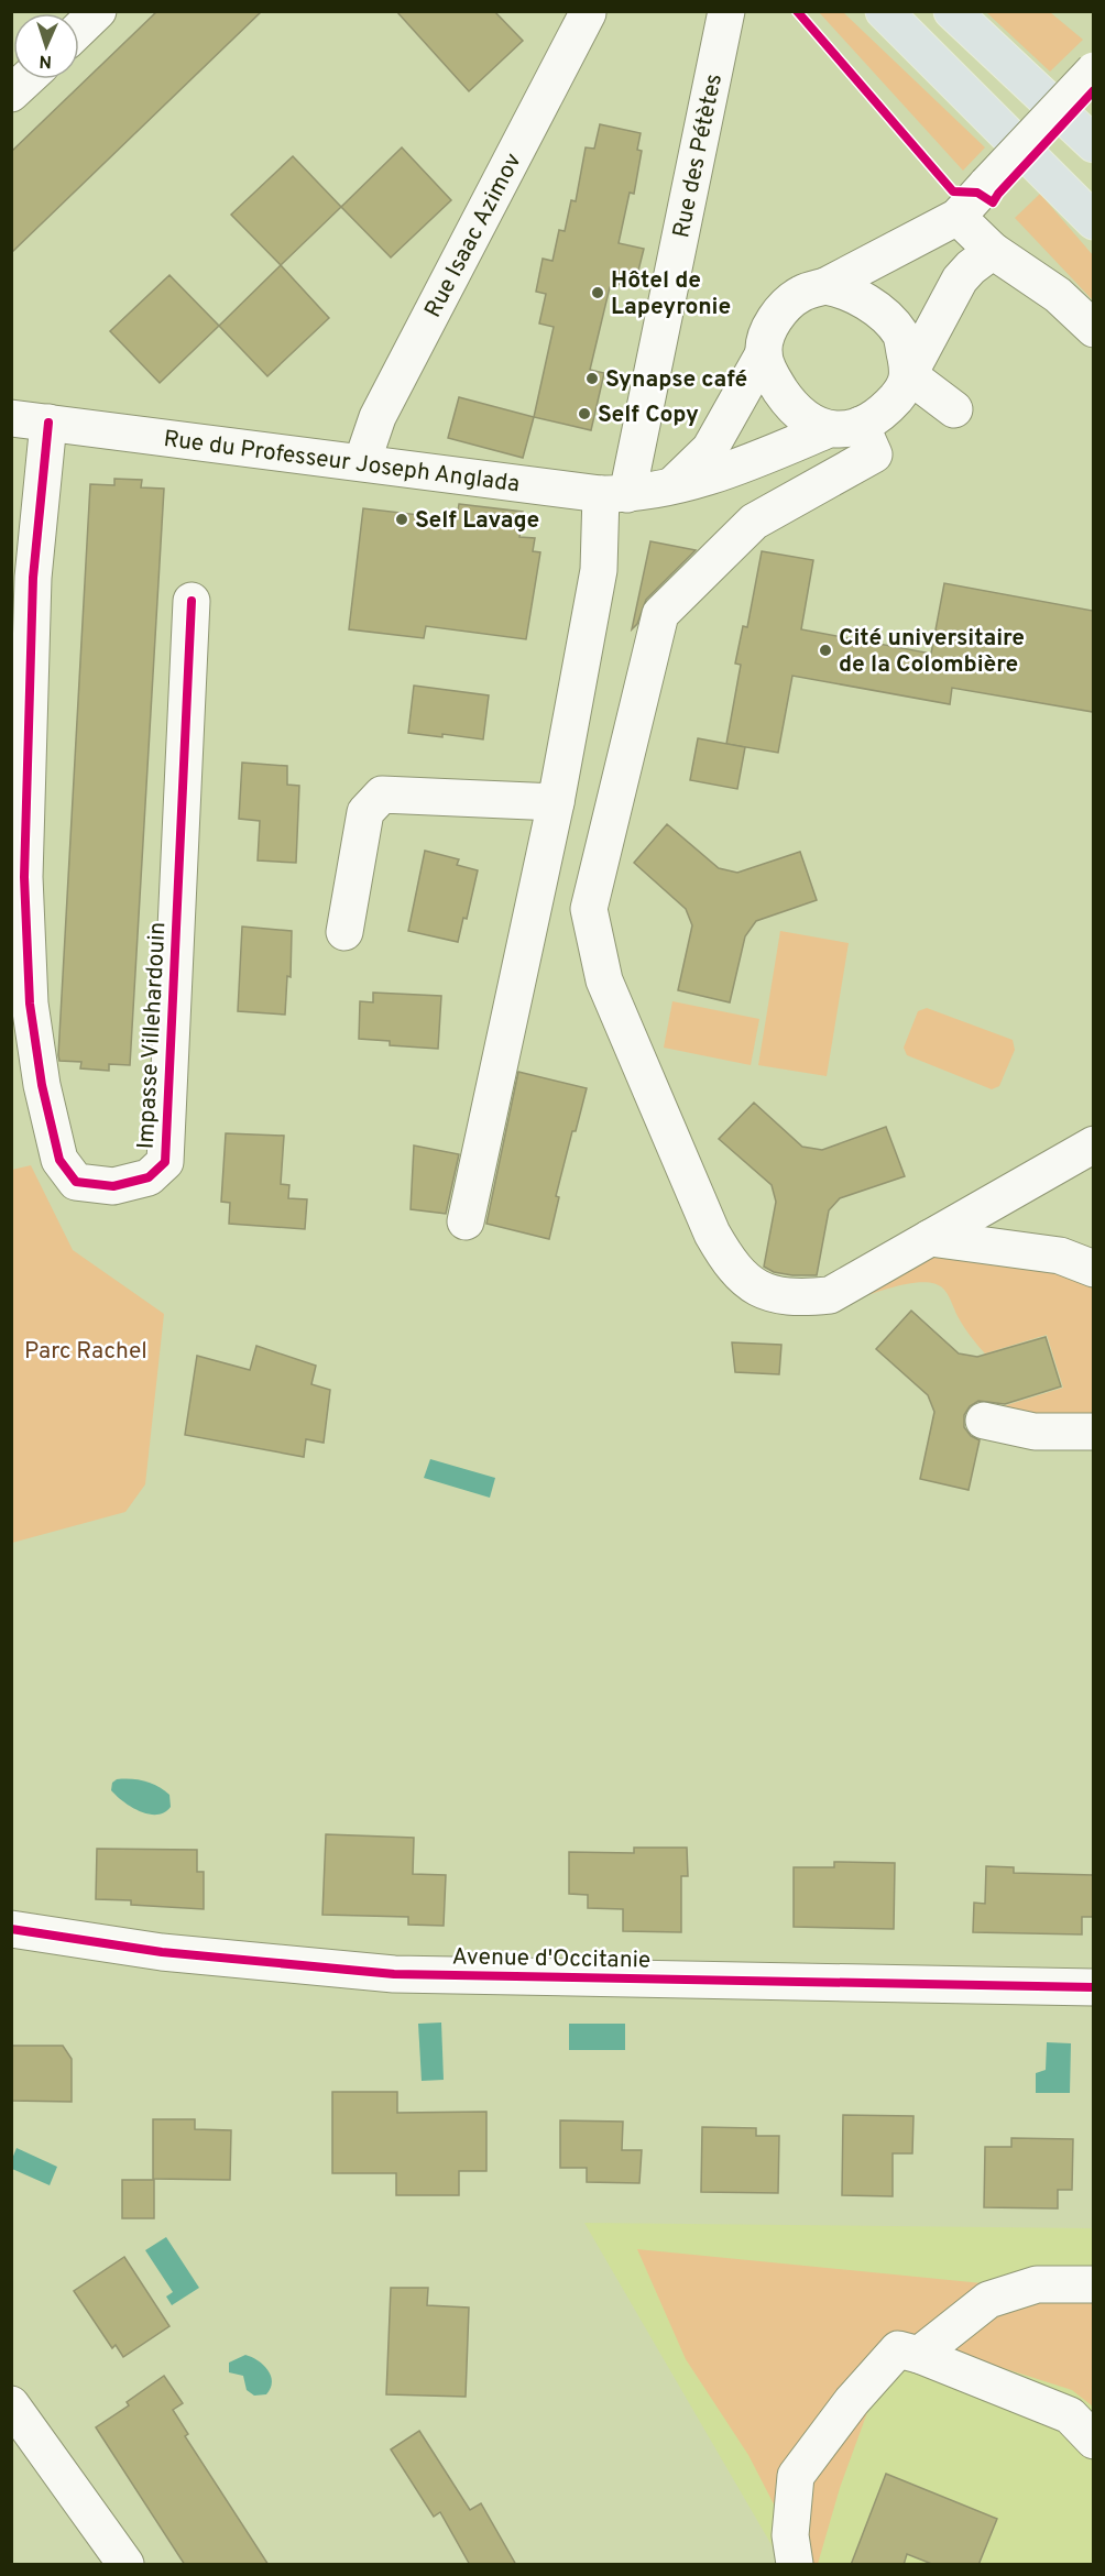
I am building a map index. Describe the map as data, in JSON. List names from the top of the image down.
{
  "streets": {
    "street": [
      "Rue des Pétètes",
      "Rue Isaac Azimov",
      "Rue du Professeur Joseph Anglada",
      "Impasse Villehardouin",
      "Avenue d'Occitanie"
    ]
  },
  "crossings": [
    ["Rue des Pétètes", "Rue du Professeur Joseph Anglada"],
    ["Rue Isaac Azimov", "Rue du Professeur Joseph Anglada"],
    ["Rue du Professeur Joseph Anglada", "Impasse Villehardouin"]
  ],
  "parks": ["Parc Rachel"],
  "places": [
    "Hôtel de Lapeyronie",
    "Synapse café",
    "Self Copy",
    "Self Lavage",
    "Cité universitaire de la Colombière"
  ],
  "north": "bottom"
}
